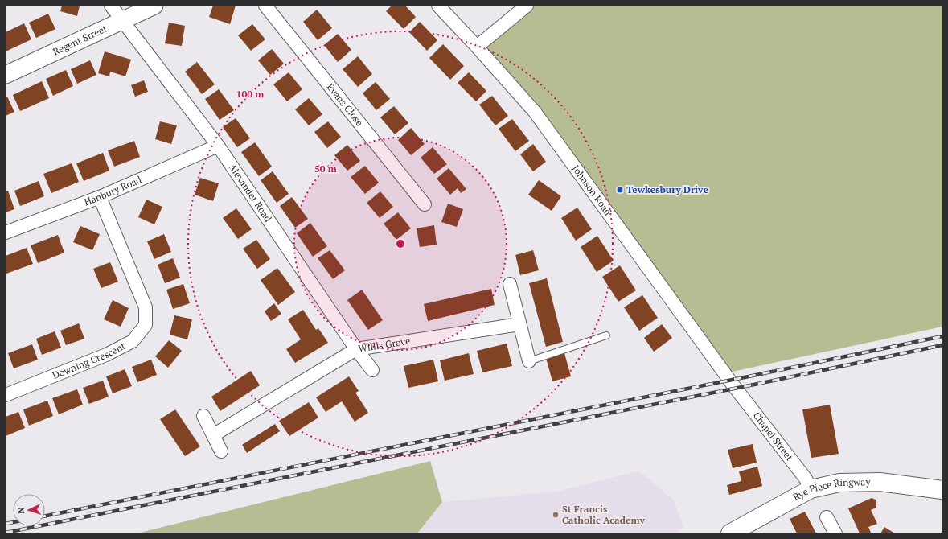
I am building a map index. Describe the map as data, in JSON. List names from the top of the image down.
{
  "streets": {
    "main road": ["Rye Piece Ringway"],
    "street": [
      "Regent Street",
      "Evans Close",
      "Hanbury Road",
      "Johnson Road",
      "Alexander Road",
      "Willis Grove",
      "Downing Crescent",
      "Chapel Street"
    ]
  },
  "crossings": [
    ["Regent Street", "Alexander Road"],
    ["Hanbury Road", "Alexander Road"],
    ["Hanbury Road", "Downing Crescent"],
    ["Johnson Road", "Chapel Street"],
    ["Alexander Road", "Willis Grove"],
    ["Chapel Street", "Rye Piece Ringway"]
  ],
  "places": {
    "transit": ["Tewkesbury Drive"],
    "other": ["St Francis Catholic Academy"]
  },
  "north": "left",
  "rings": ["100 m", "50 m"]
}
